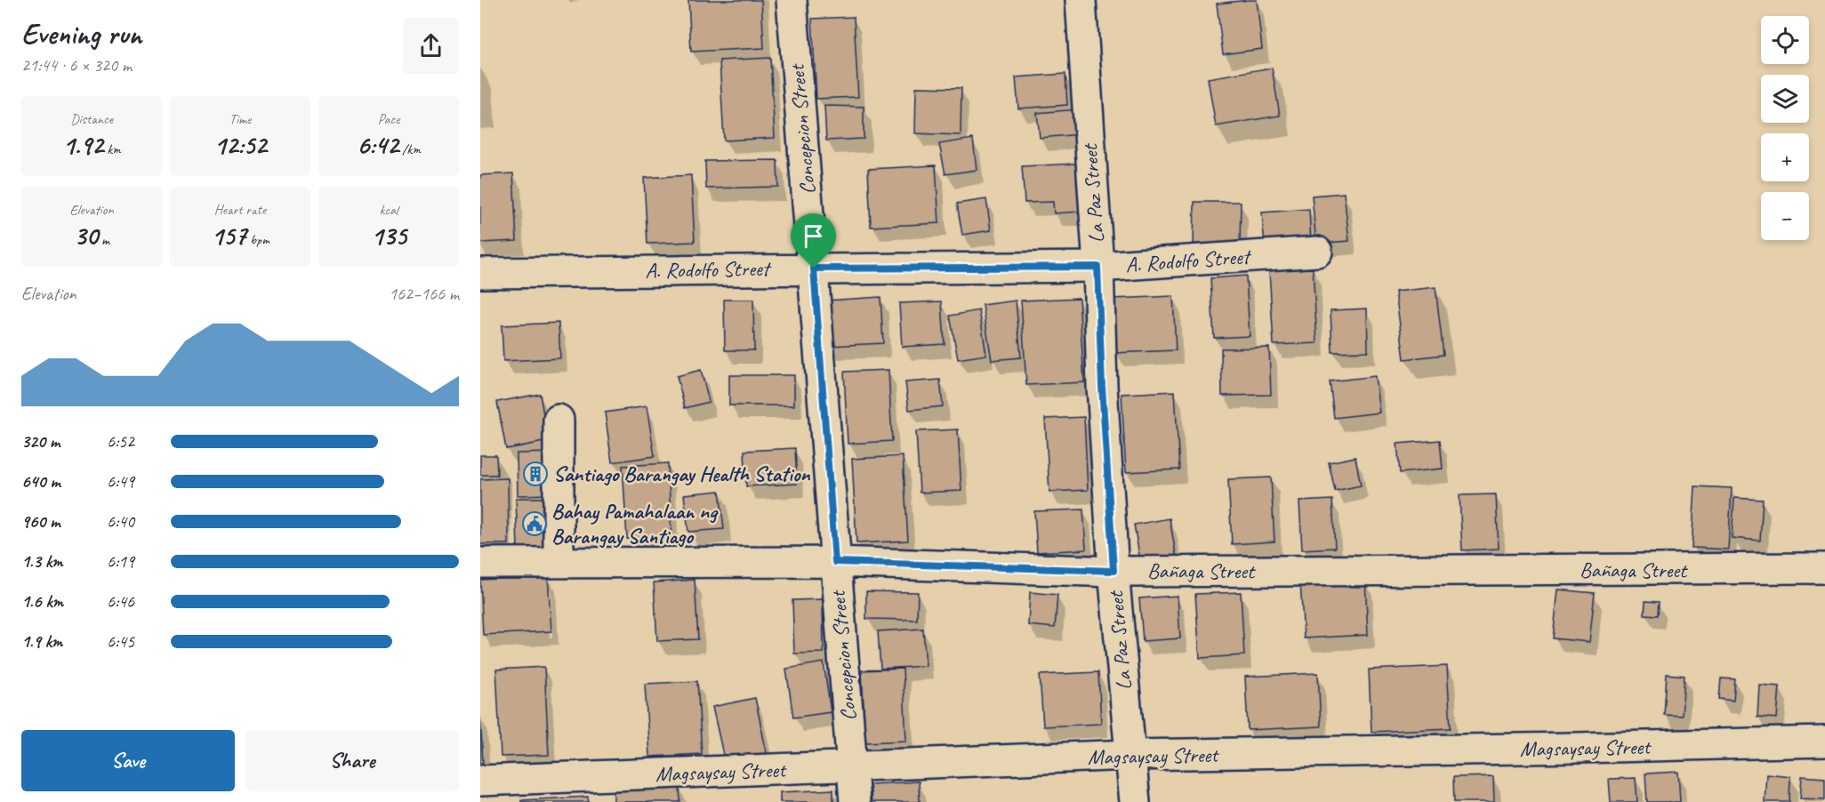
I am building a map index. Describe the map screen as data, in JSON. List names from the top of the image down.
{
  "streets": {
    "street": [
      "Concepcion Street",
      "La Paz Street",
      "A. Rodolfo Street",
      "Bañaga Street",
      "Magsaysay Street"
    ]
  },
  "crossings": [
    ["Concepcion Street", "A. Rodolfo Street"],
    ["Concepcion Street", "Bañaga Street"],
    ["Concepcion Street", "Magsaysay Street"],
    ["La Paz Street", "A. Rodolfo Street"],
    ["La Paz Street", "Bañaga Street"],
    ["La Paz Street", "Magsaysay Street"]
  ],
  "places": {
    "building": ["Santiago Barangay Health Station"],
    "public building": ["Bahay Pamahalaan ng Barangay Santiago"]
  },
  "page": {
    "heading": ["Evening run", "21:44 · 6 × 320 m"],
    "map_buttons": ["+", "−"],
    "stats": [
      ["Distance", "1.92 km"],
      ["Time", "12:52"],
      ["Pace", "6:42 /km"],
      ["Elevation", "30 m"],
      ["Heart rate", "157 bpm"],
      ["kcal", "135"]
    ],
    "chart": ["Elevation", "162–166 m"],
    "list": [
      {
        "name": "320 m",
        "note": "6:52"
      },
      {
        "name": "640 m",
        "note": "6:49"
      },
      {
        "name": "960 m",
        "note": "6:40"
      },
      {
        "name": "1.3 km",
        "note": "6:19"
      },
      {
        "name": "1.6 km",
        "note": "6:46"
      },
      {
        "name": "1.9 km",
        "note": "6:45"
      }
    ],
    "buttons": ["Save", "Share"]
  }
}
